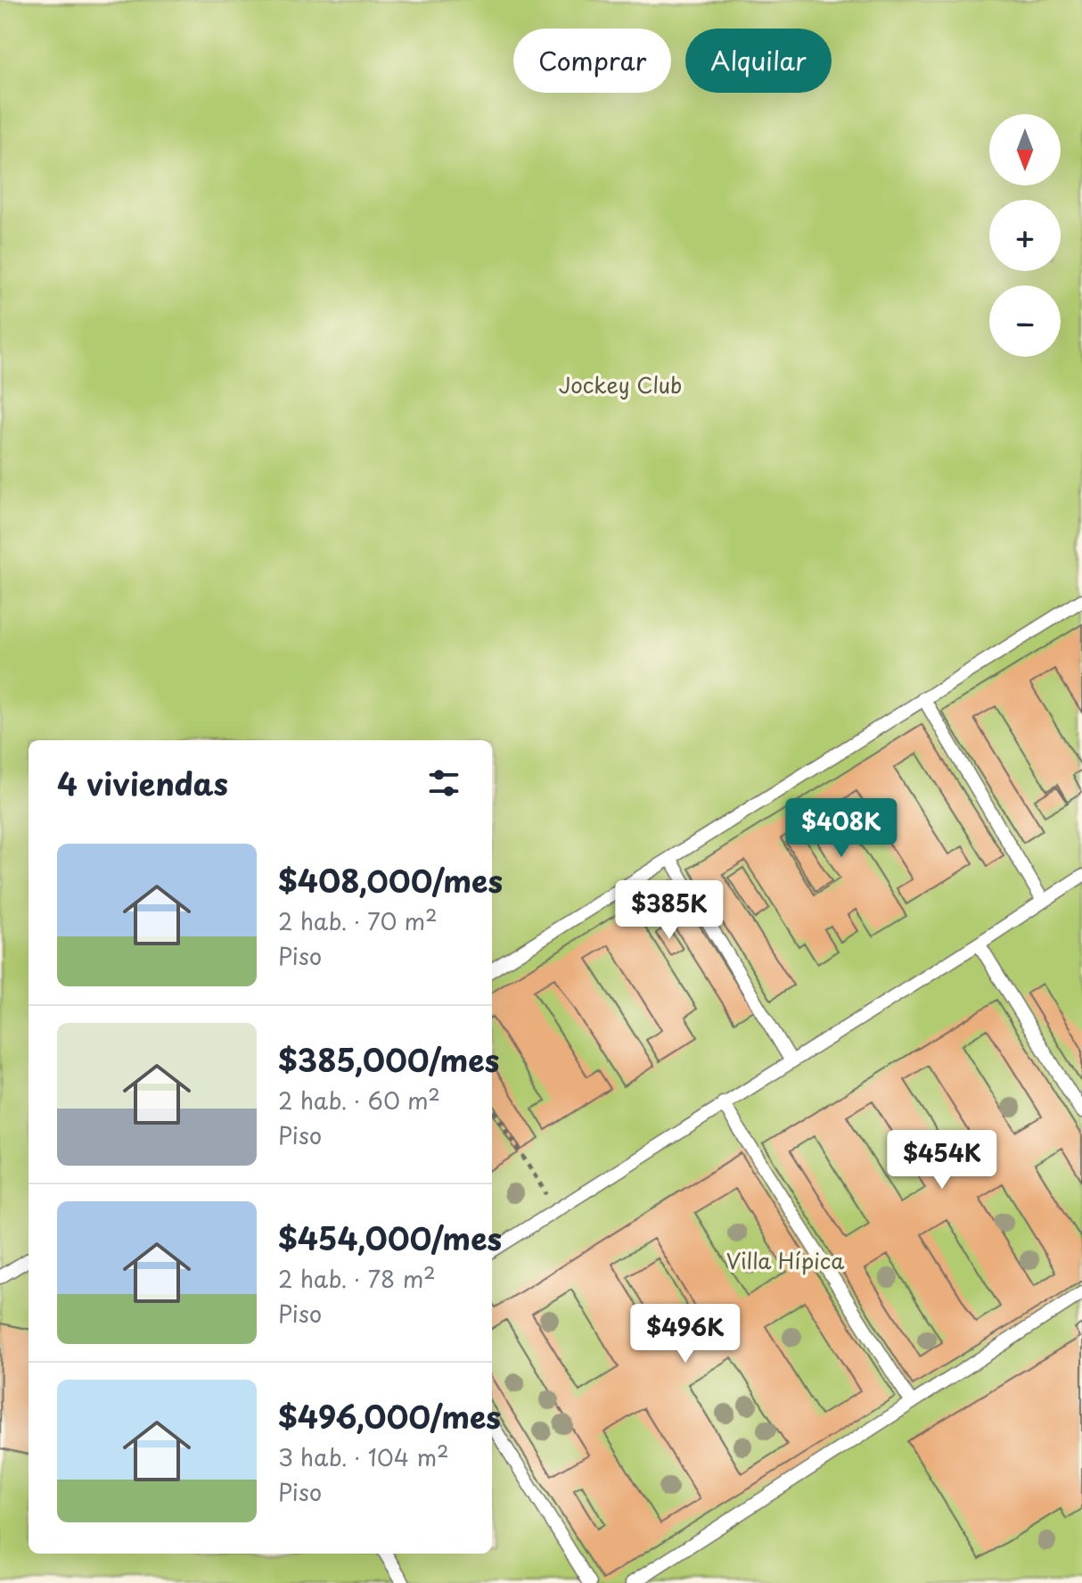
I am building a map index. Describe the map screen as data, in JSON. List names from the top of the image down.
{
  "parks": ["Jockey Club", "Villa Hípica"],
  "north": "bottom",
  "page": {
    "chip": ["Comprar", "Alquilar"],
    "map_buttons": ["+", "−"],
    "heading": "4 viviendas",
    "price": [
      "$408K",
      "$385K",
      "$454K",
      "$496K"
    ],
    "list": [
      {
        "name": "$408,000/mes",
        "note": "2 hab. · 70 m² · Piso"
      },
      {
        "name": "$385,000/mes",
        "note": "2 hab. · 60 m² · Piso"
      },
      {
        "name": "$454,000/mes",
        "note": "2 hab. · 78 m² · Piso"
      },
      {
        "name": "$496,000/mes",
        "note": "3 hab. · 104 m² · Piso"
      }
    ]
  }
}
